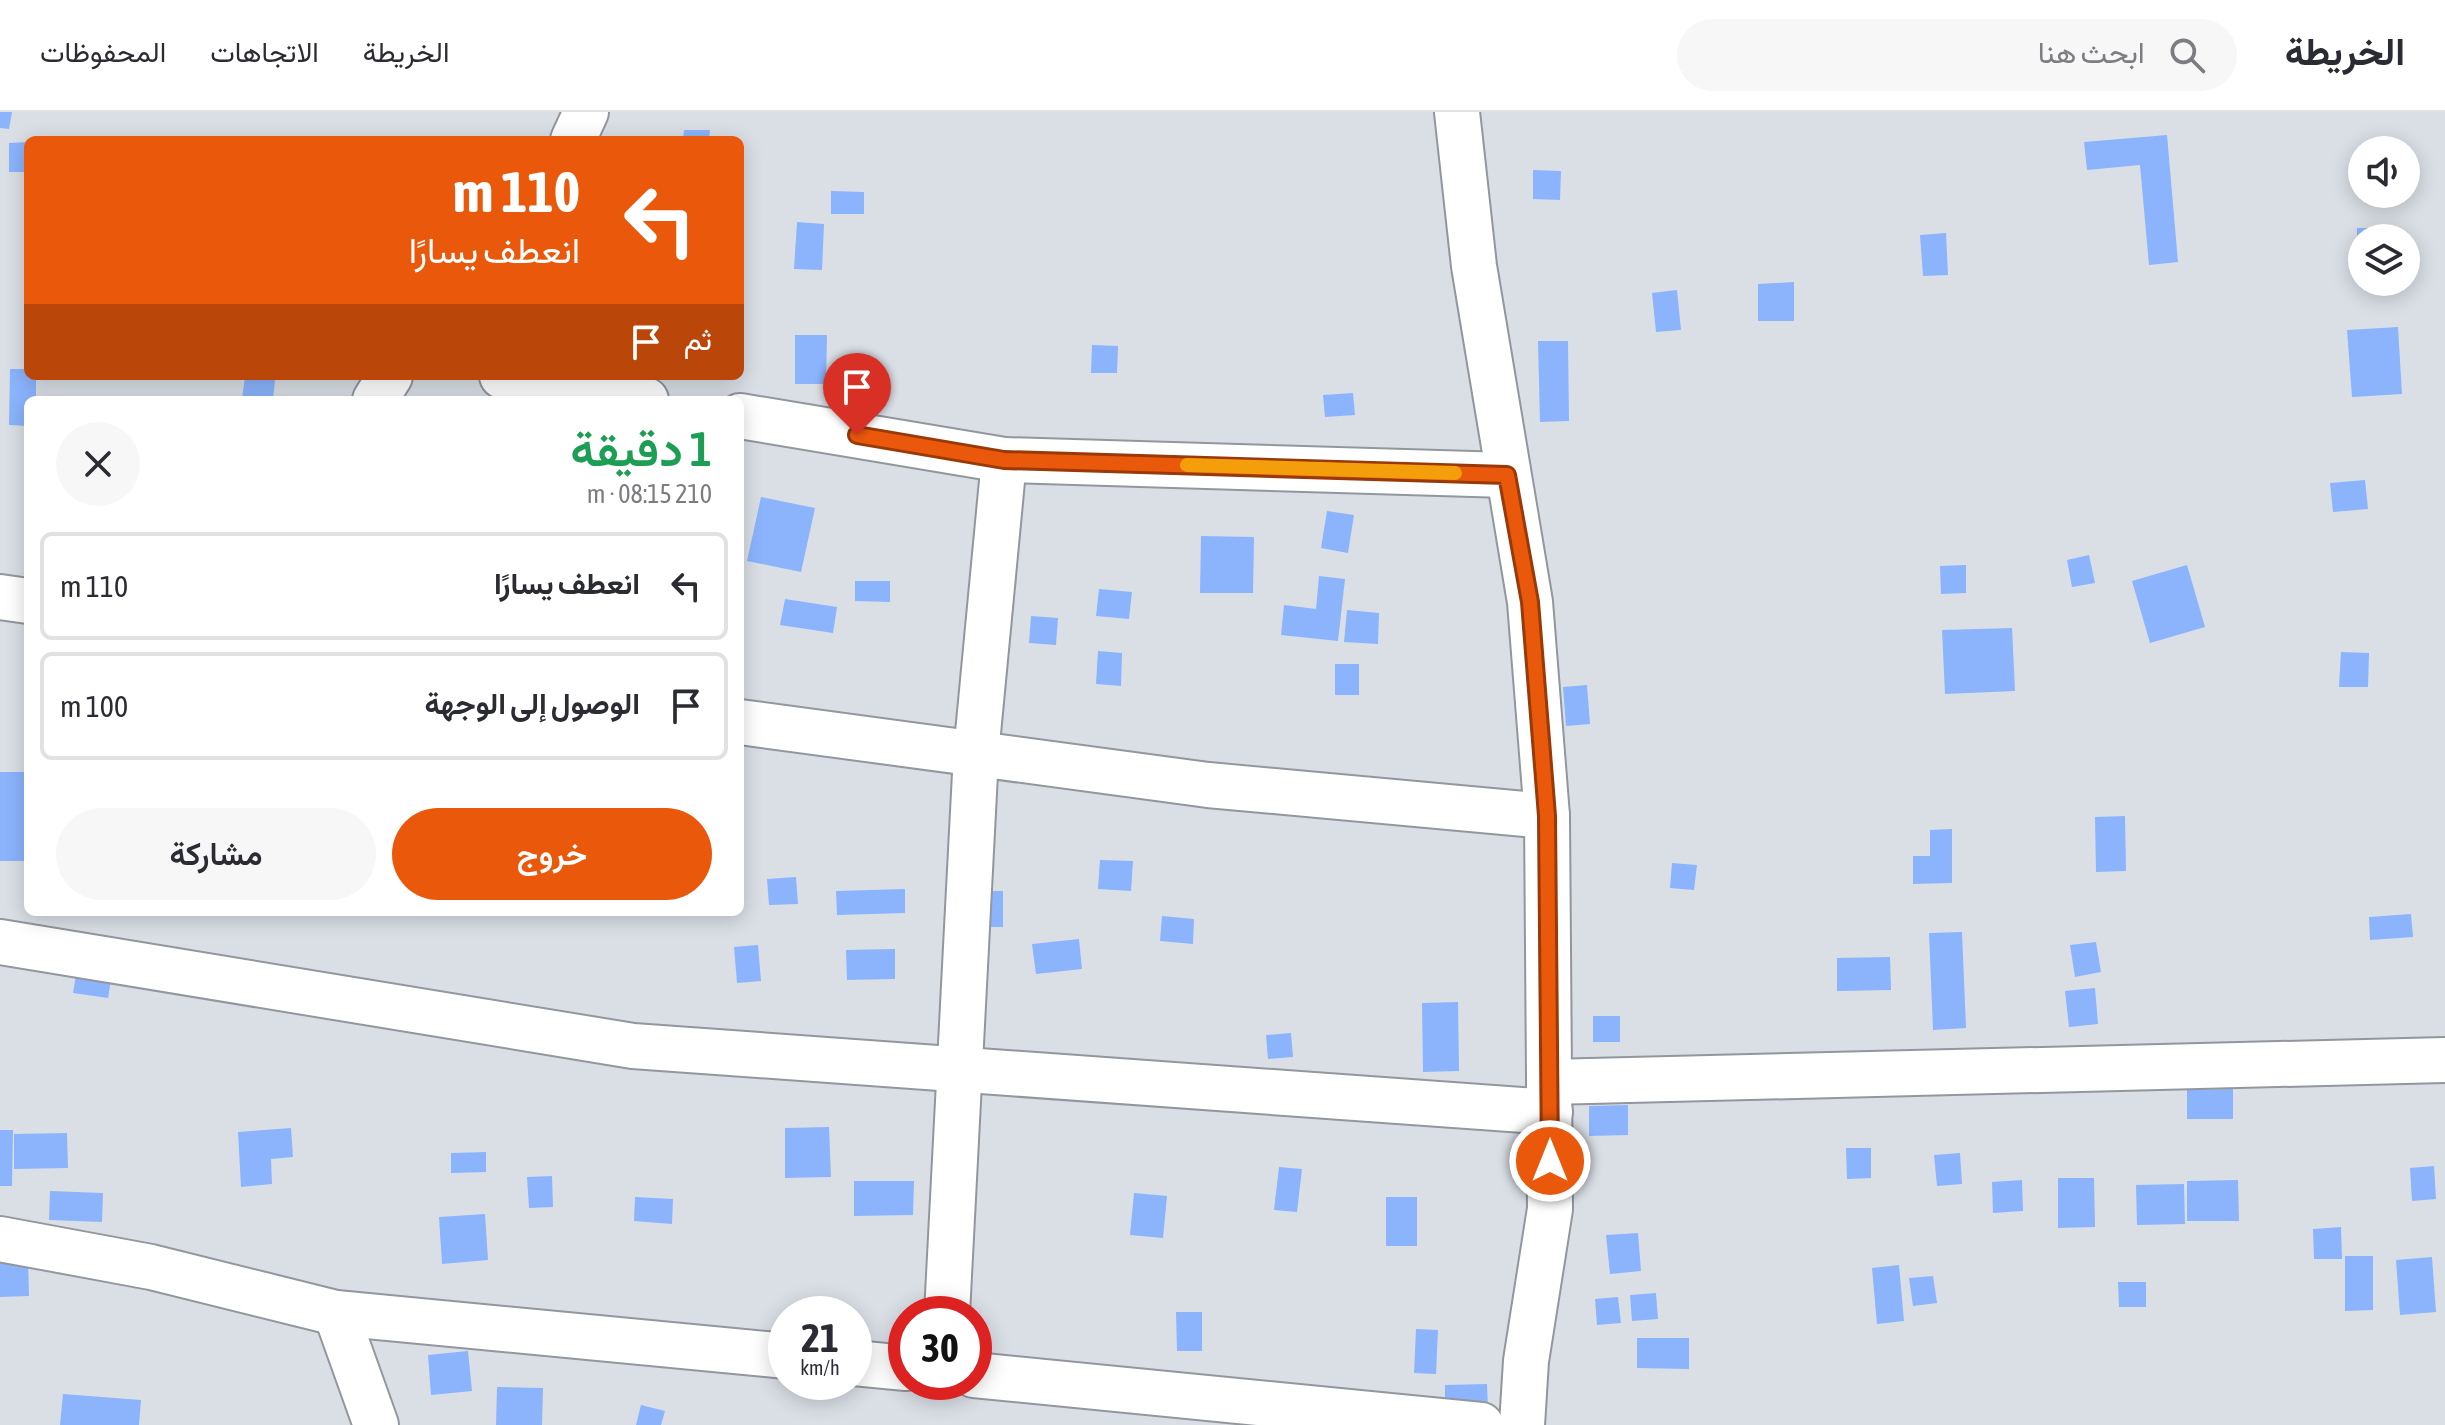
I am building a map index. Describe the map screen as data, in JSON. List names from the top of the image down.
{
  "page": {
    "header": "الخريطة",
    "search": "ابحث هنا",
    "nav": ["الخريطة", "الاتجاهات", "المحفوظات"],
    "turn": ["110 m", "انعطف يسارًا"],
    "then": "ثم",
    "heading": ["1 دقيقة", "210 m · 08:15"],
    "list": [
      {
        "name": "انعطف يسارًا",
        "value": "110 m"
      },
      {
        "name": "الوصول إلى الوجهة",
        "value": "100 m"
      }
    ],
    "buttons": ["خروج", "مشاركة"],
    "speed": "21 km/h",
    "limit": "30"
  }
}
